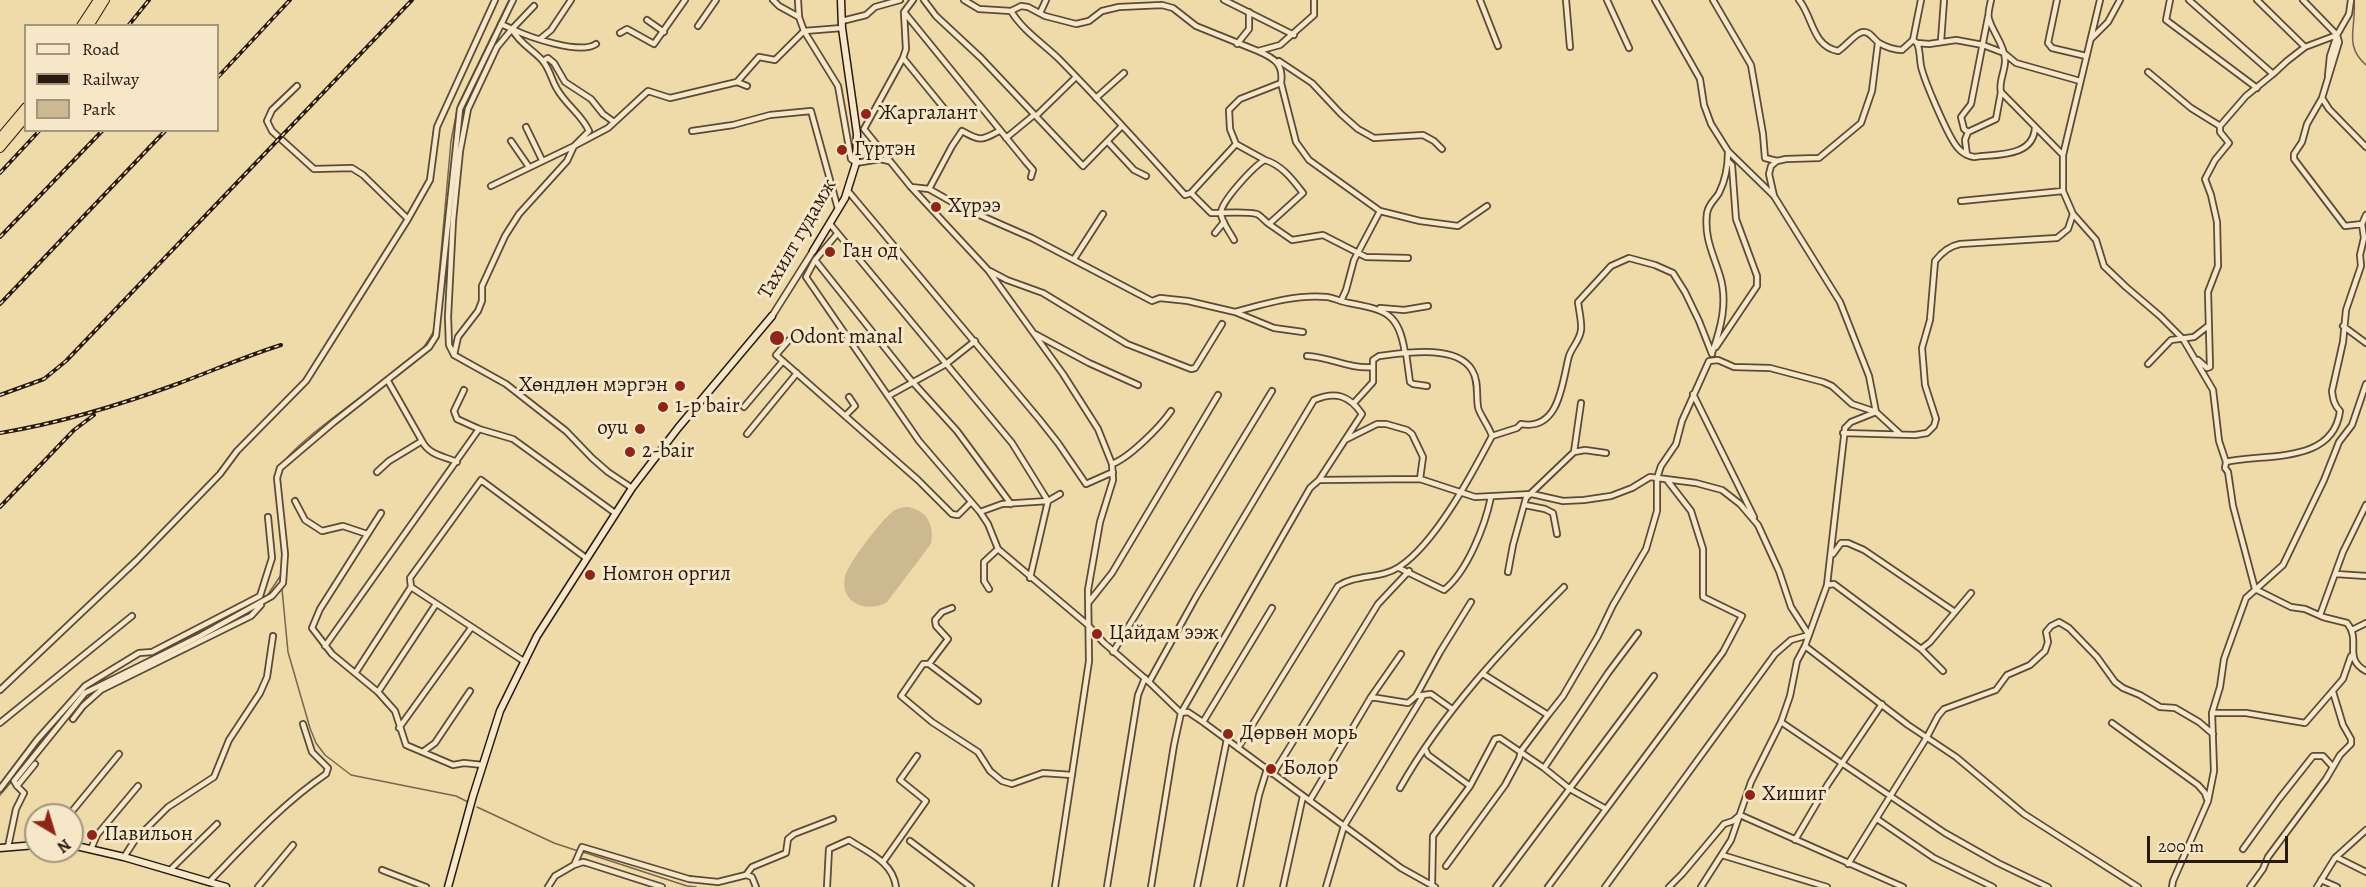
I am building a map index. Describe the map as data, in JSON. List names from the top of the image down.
{
  "streets": {
    "main road": ["Тахилт гудамж"]
  },
  "places": [
    "Жаргалант",
    "Гүртэн",
    "Хүрээ",
    "Ган од",
    "Odont manal",
    "Хөндлөн мэргэн",
    "1-p bair",
    "oyu",
    "2-bair",
    "Номгон оргил",
    "Цайдам ээж",
    "Дөрвөн морь",
    "Болор",
    "Хишиг",
    "Павильон"
  ],
  "legend": ["Road", "Railway", "Park"],
  "scale_bar": "200 m",
  "north": "bottom right"
}
